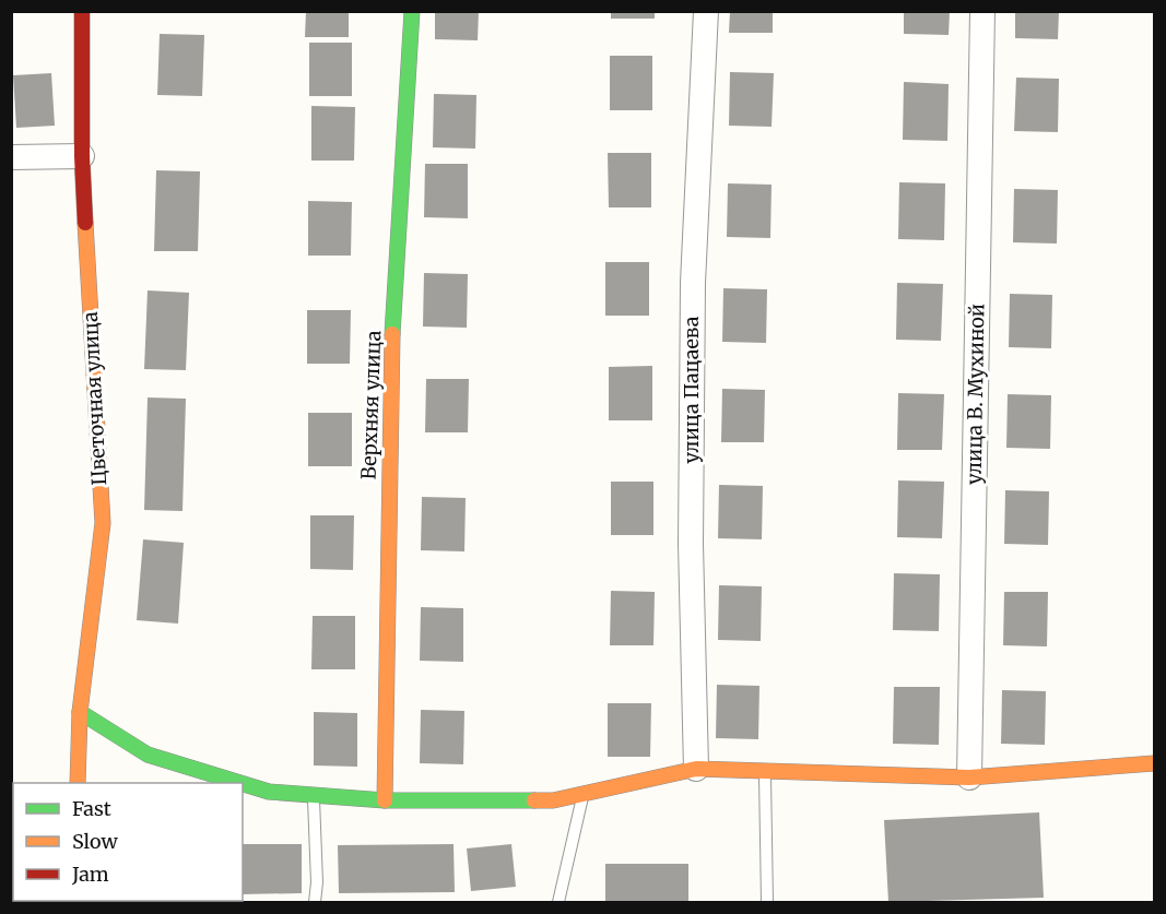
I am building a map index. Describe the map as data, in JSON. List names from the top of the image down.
{
  "streets": {
    "street": [
      "улица Пацаева",
      "улица В. Мухиной",
      "Цветочная улица",
      "Верхняя улица"
    ]
  },
  "legend": ["Fast", "Slow", "Jam"]
}
